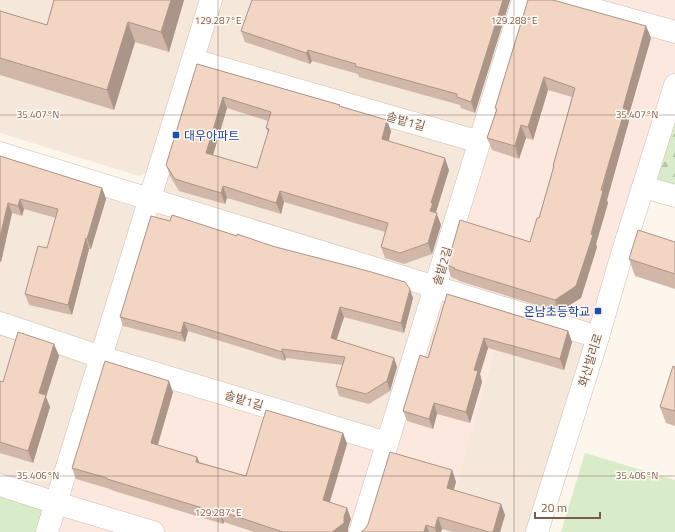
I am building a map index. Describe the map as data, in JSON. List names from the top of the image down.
{
  "streets": {
    "street": ["솔밭1길", "솔밭2길", "화산발리로"]
  },
  "crossings": [
    ["솔밭1길", "솔밭2길"]
  ],
  "places": {
    "transit": ["대우아파트", "온남초등학교"]
  },
  "scale_bar": "20 m",
  "coordinates": [
    "129.287°E",
    "129.288°E",
    "35.407°N",
    "35.406°N"
  ]
}
